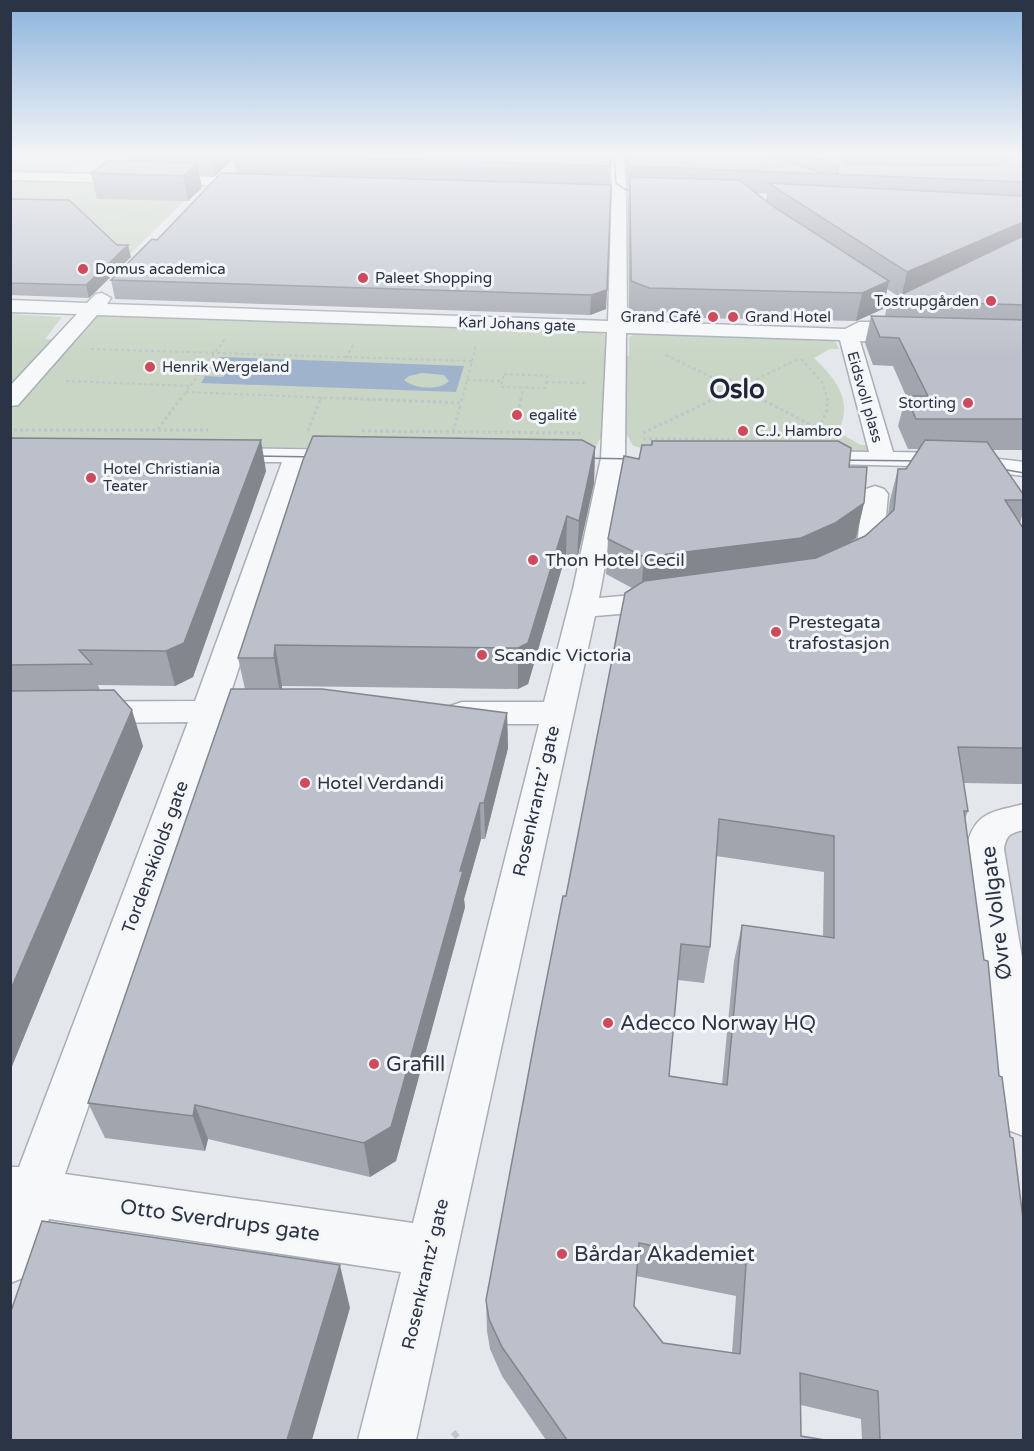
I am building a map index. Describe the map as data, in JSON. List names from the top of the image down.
{
  "streets": {
    "street": [
      "Karl Johans gate",
      "Eidsvoll plass",
      "Rosenkrantz’ gate",
      "Tordenskiolds gate",
      "Øvre Vollgate",
      "Otto Sverdrups gate"
    ]
  },
  "crossings": [
    ["Karl Johans gate", "Eidsvoll plass"],
    ["Karl Johans gate", "Rosenkrantz’ gate"],
    ["Rosenkrantz’ gate", "Otto Sverdrups gate"],
    ["Tordenskiolds gate", "Otto Sverdrups gate"]
  ],
  "districts": ["Oslo"],
  "places": [
    "Domus academica",
    "Paleet Shopping",
    "Tostrupgården",
    "Grand Café",
    "Grand Hotel",
    "Henrik Wergeland",
    "Storting",
    "egalité",
    "C.J. Hambro",
    "Hotel Christiania Teater",
    "Thon Hotel Cecil",
    "Prestegata trafostasjon",
    "Scandic Victoria",
    "Hotel Verdandi",
    "Adecco Norway HQ",
    "Grafill",
    "Bårdar Akademiet"
  ]
}
